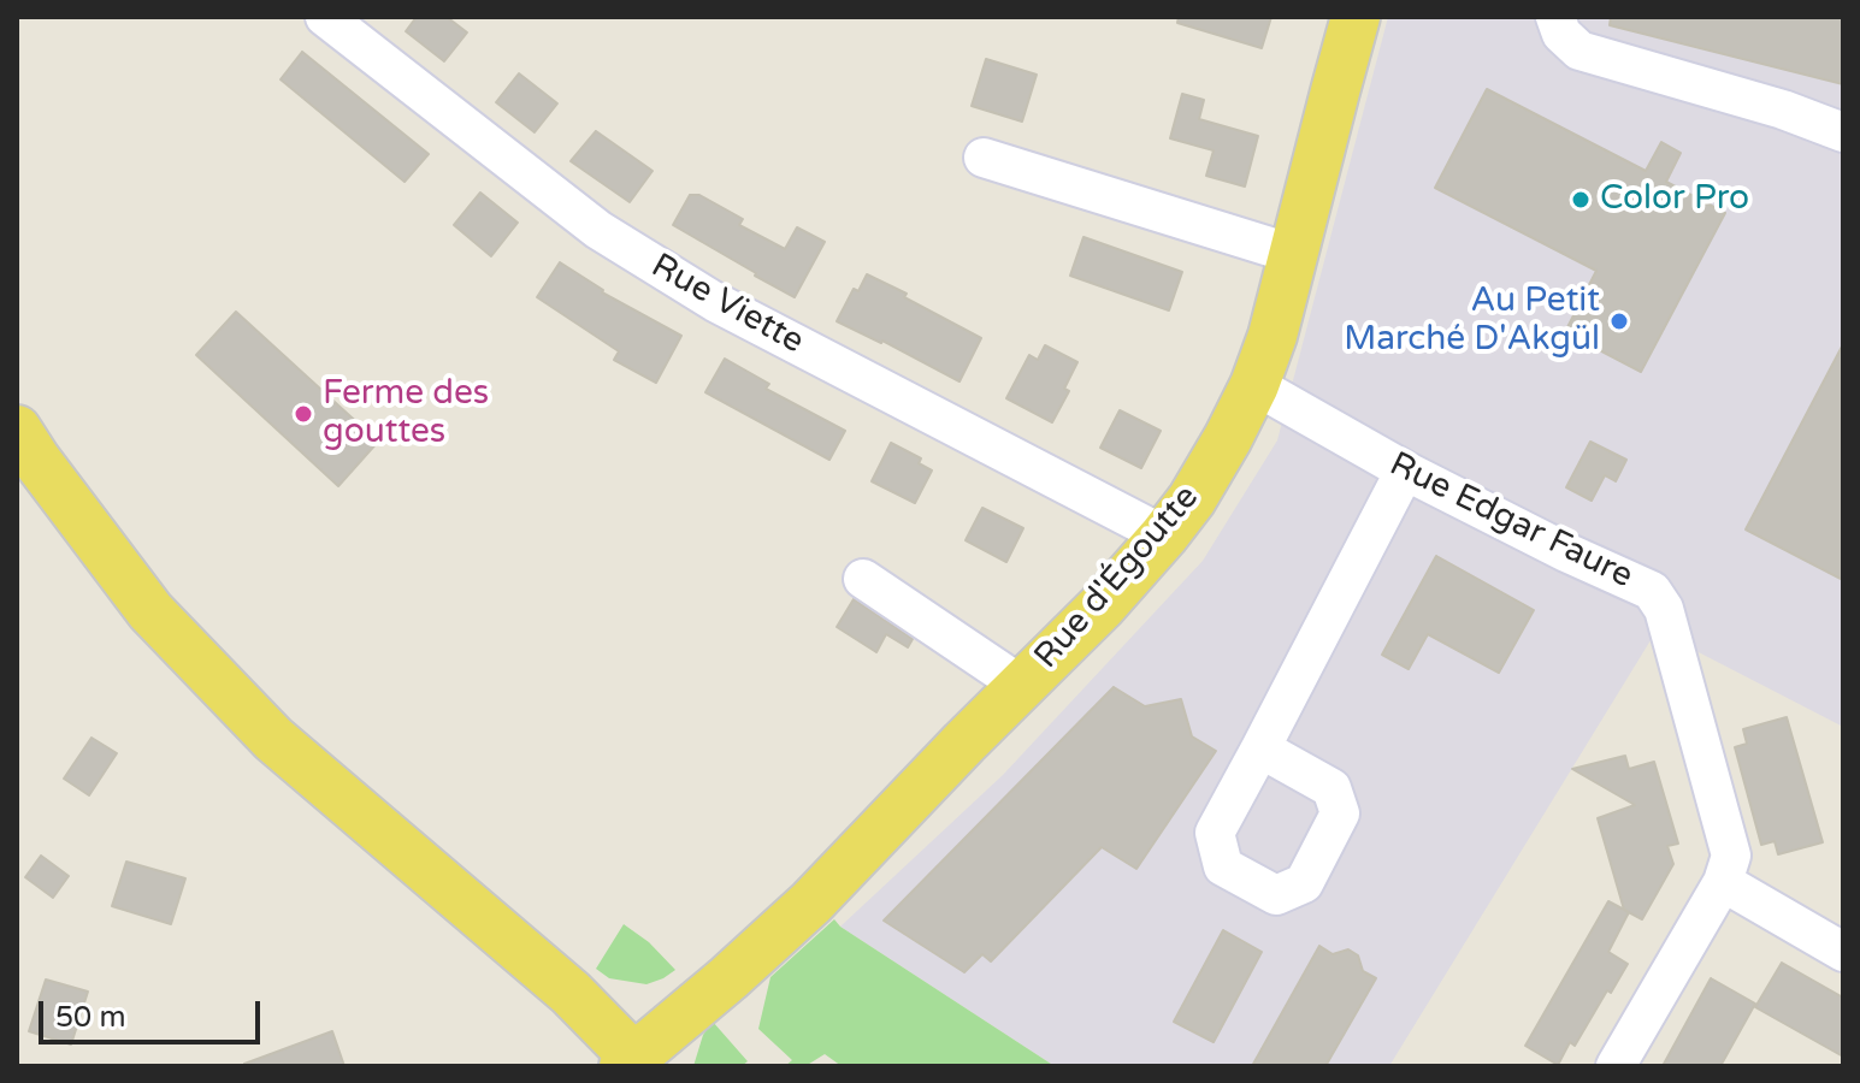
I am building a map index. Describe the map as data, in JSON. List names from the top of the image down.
{
  "streets": {
    "main road": ["Rue d'Égoutte"],
    "street": ["Rue Viette", "Rue Edgar Faure"]
  },
  "crossings": [
    ["Rue Viette", "Rue d'Égoutte"],
    ["Rue Edgar Faure", "Rue d'Égoutte"]
  ],
  "places": ["Color Pro", "Au Petit Marché D'Akgül", "Ferme des gouttes"],
  "scale_bar": "50 m"
}
